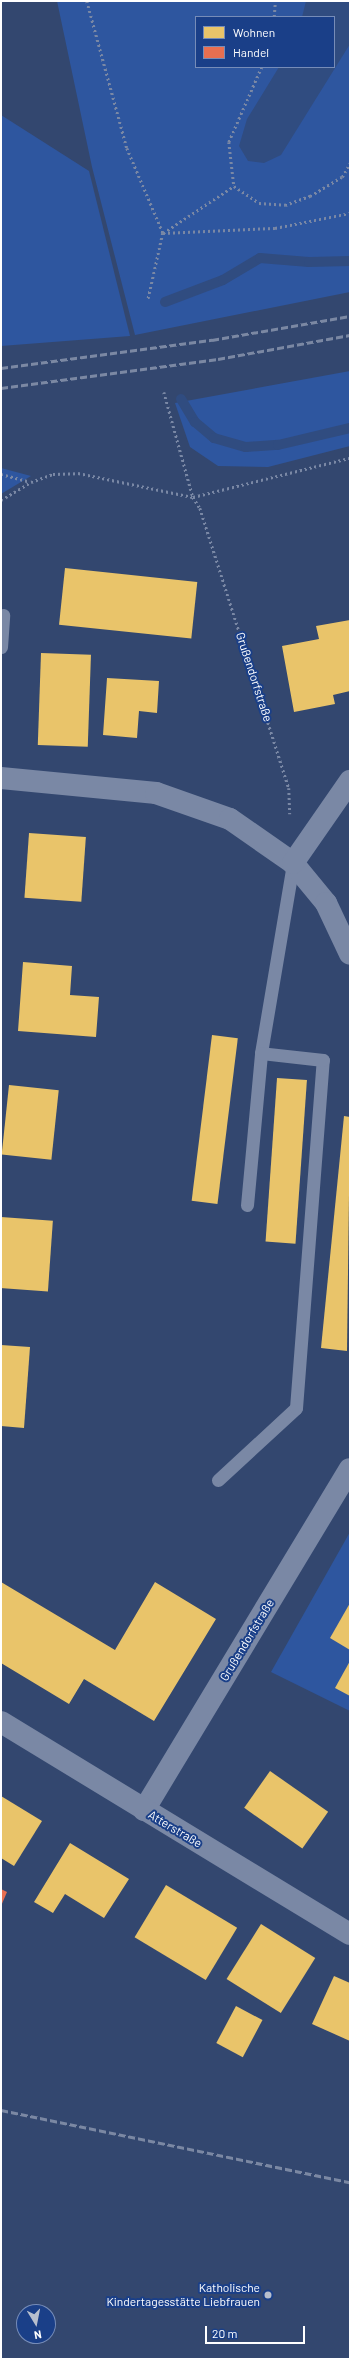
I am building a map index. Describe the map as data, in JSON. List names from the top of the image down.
{
  "streets": {
    "street": ["Grußendorfstraße", "Atterstraße"]
  },
  "crossings": [
    ["Grußendorfstraße", "Atterstraße"]
  ],
  "places": ["Katholische Kindertagesstätte Liebfrauen"],
  "legend": ["Wohnen", "Handel"],
  "scale_bar": "20 m",
  "north": "bottom"
}
